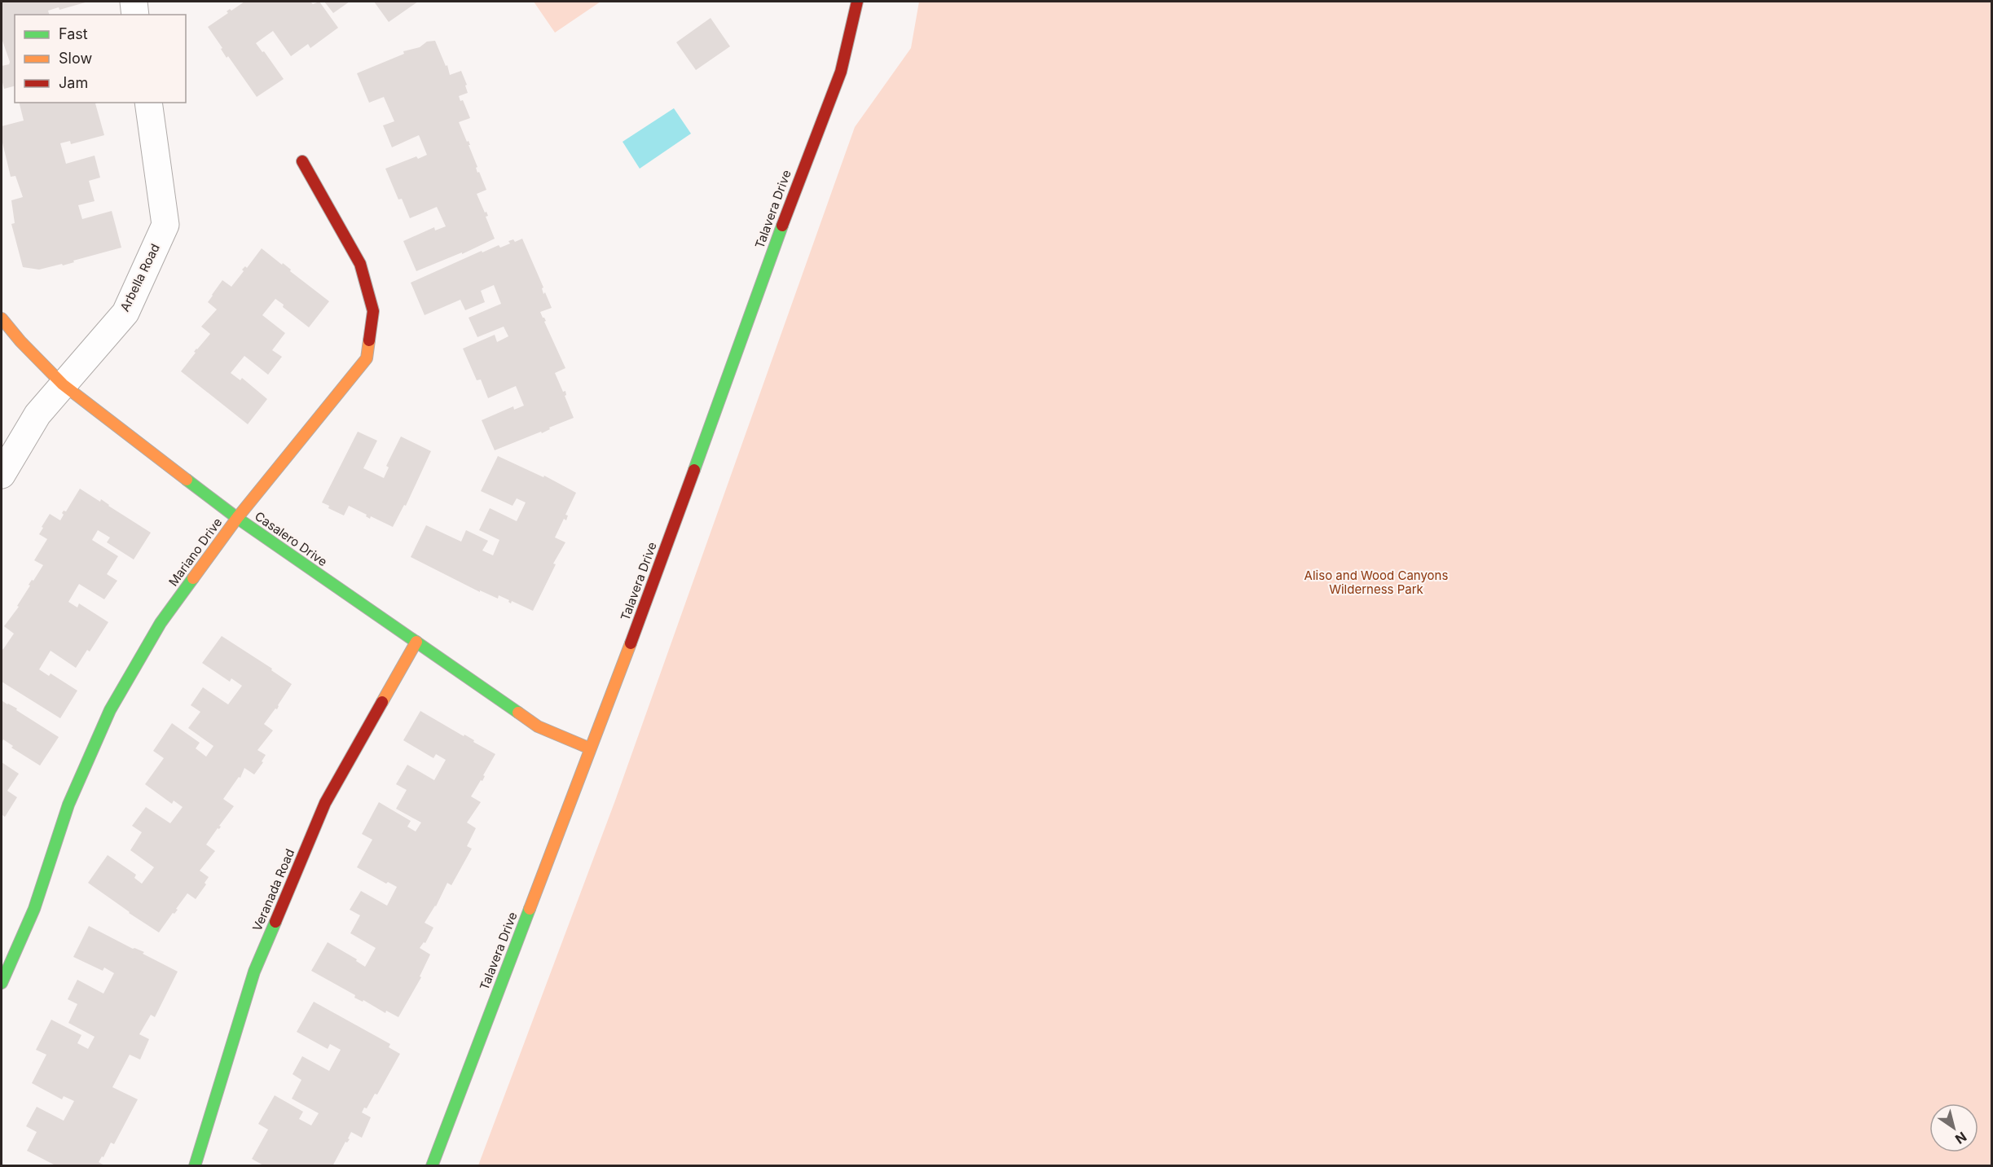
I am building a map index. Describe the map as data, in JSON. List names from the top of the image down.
{
  "streets": {
    "street": [
      "Talavera Drive",
      "Arbella Road",
      "Casalero Drive",
      "Mariano Drive",
      "Veranada Road"
    ]
  },
  "crossings": [
    ["Talavera Drive", "Casalero Drive"],
    ["Arbella Road", "Casalero Drive"],
    ["Casalero Drive", "Mariano Drive"],
    ["Casalero Drive", "Veranada Road"]
  ],
  "parks": ["Aliso and Wood Canyons Wilderness Park"],
  "legend": ["Fast", "Slow", "Jam"],
  "north": "bottom right"
}
